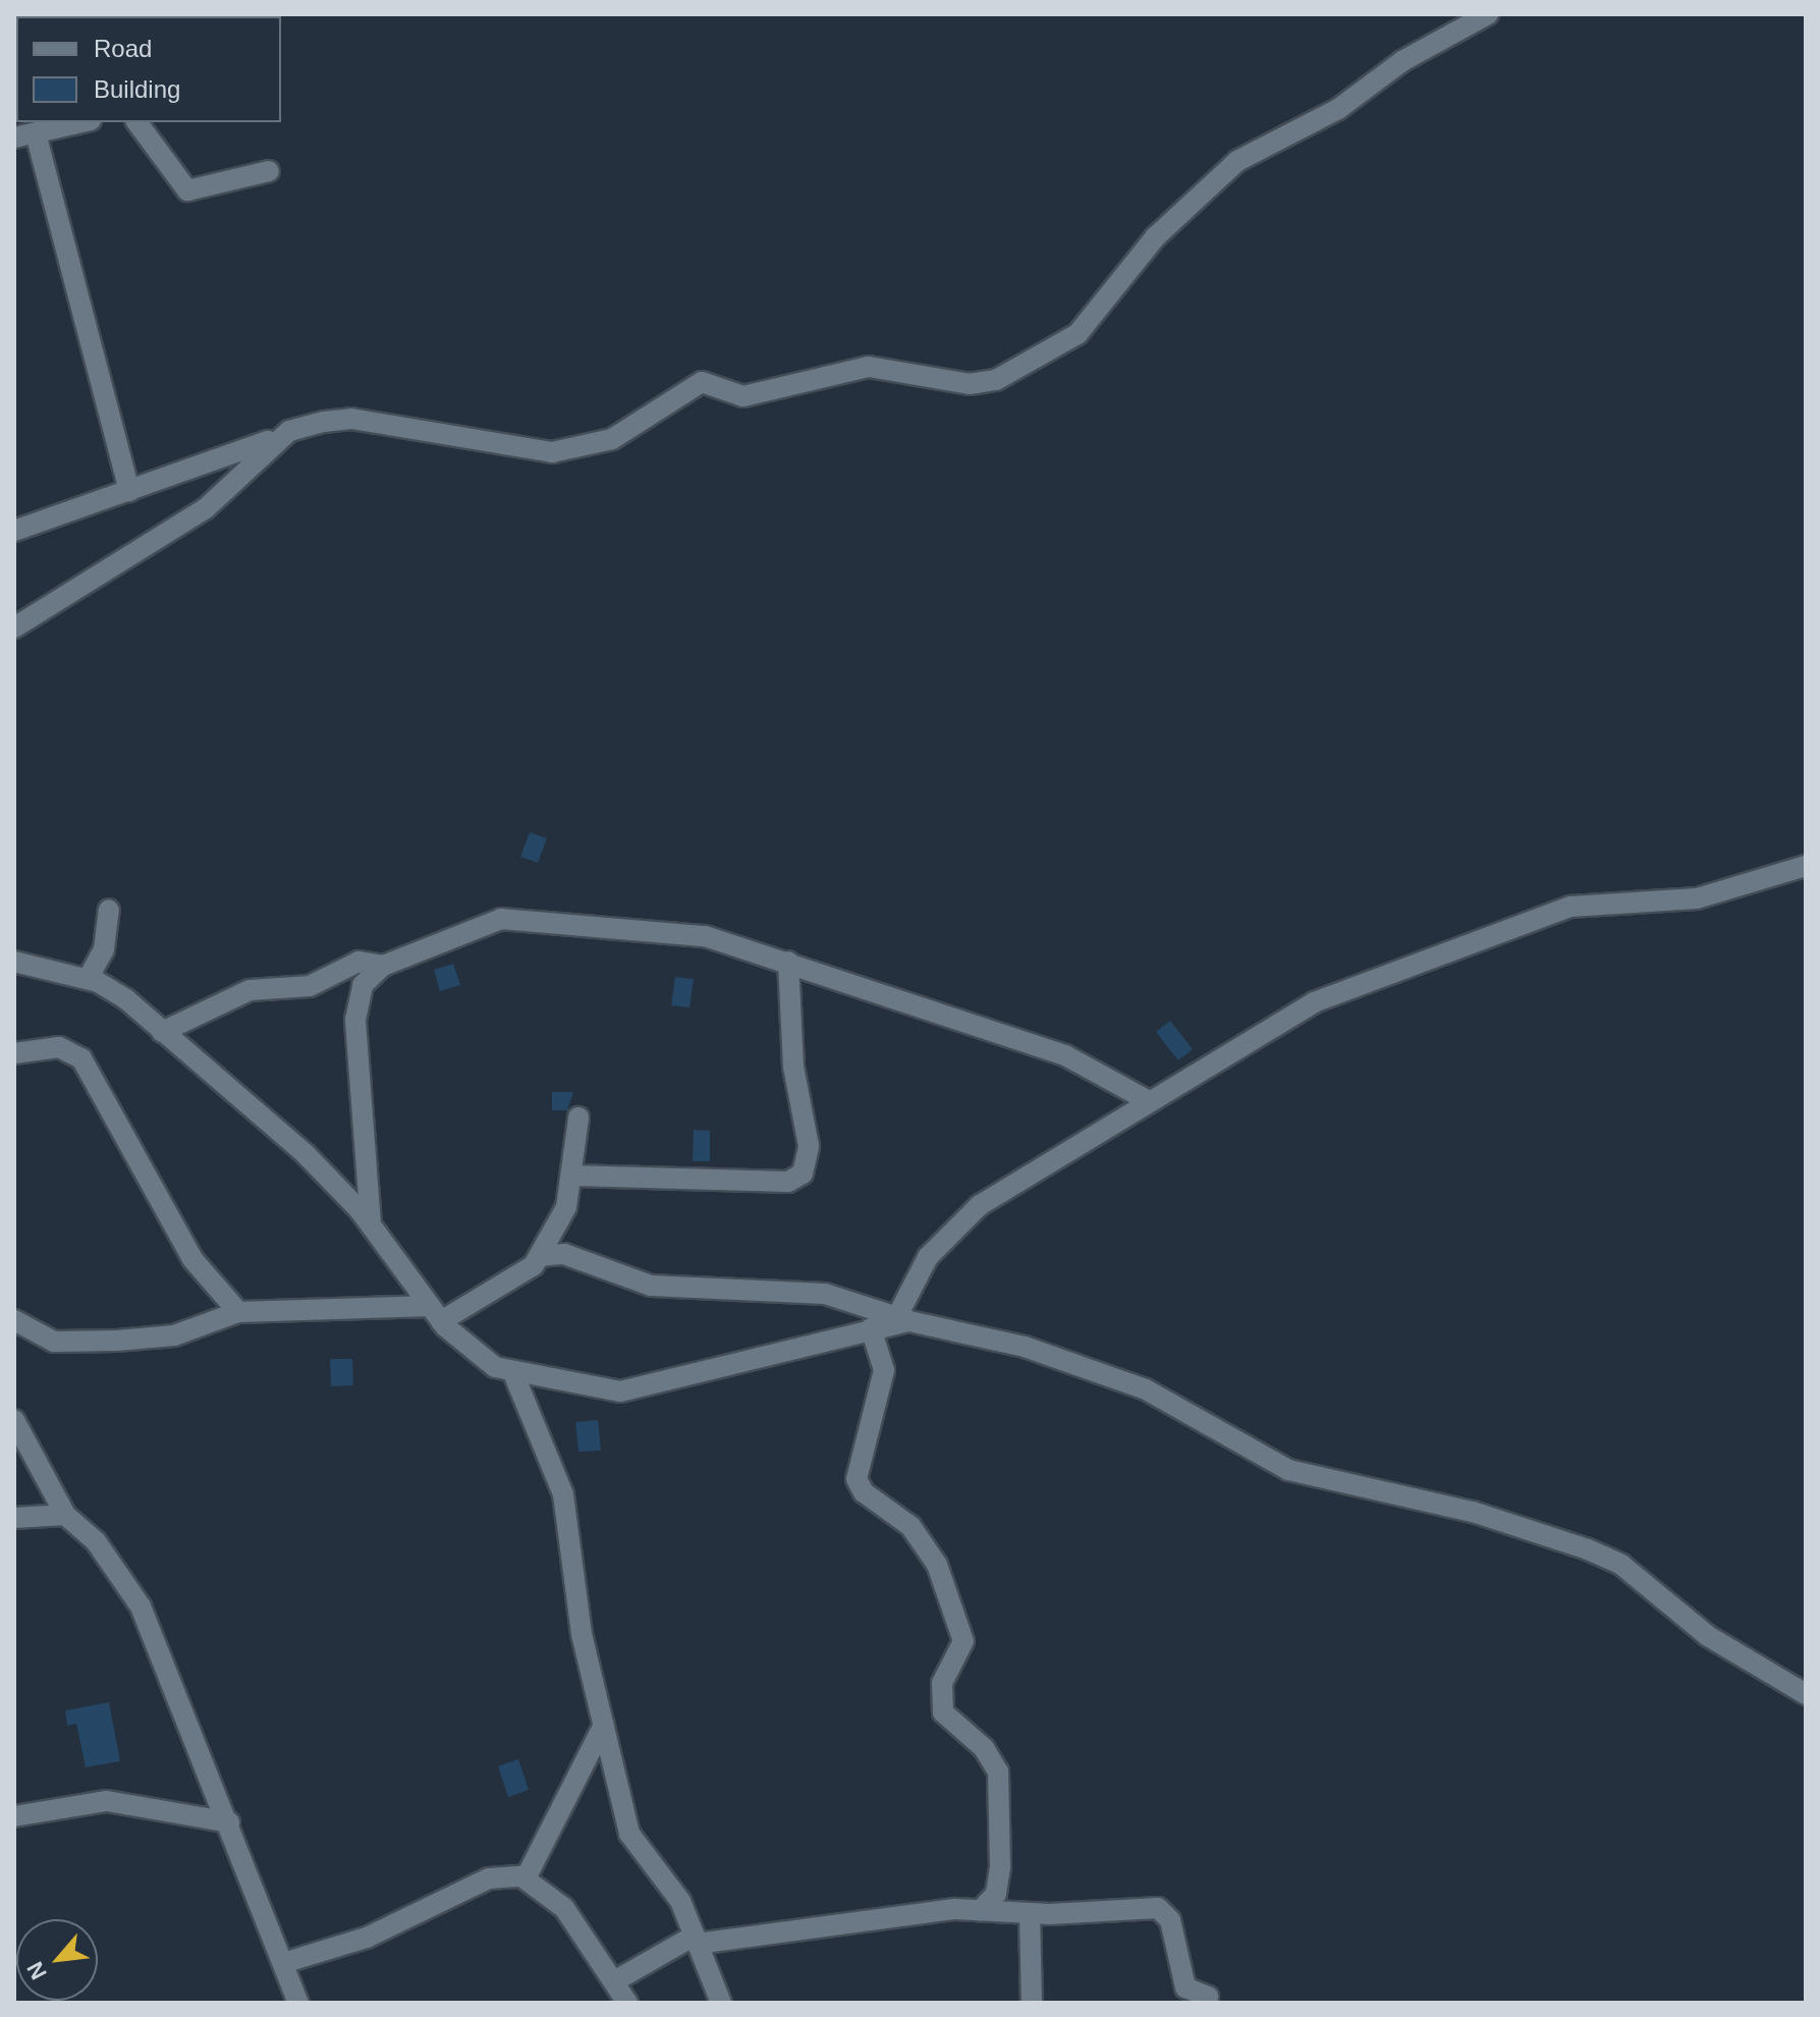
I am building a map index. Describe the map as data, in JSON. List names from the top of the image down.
{
  "legend": ["Road", "Building"],
  "north": "bottom left"
}
